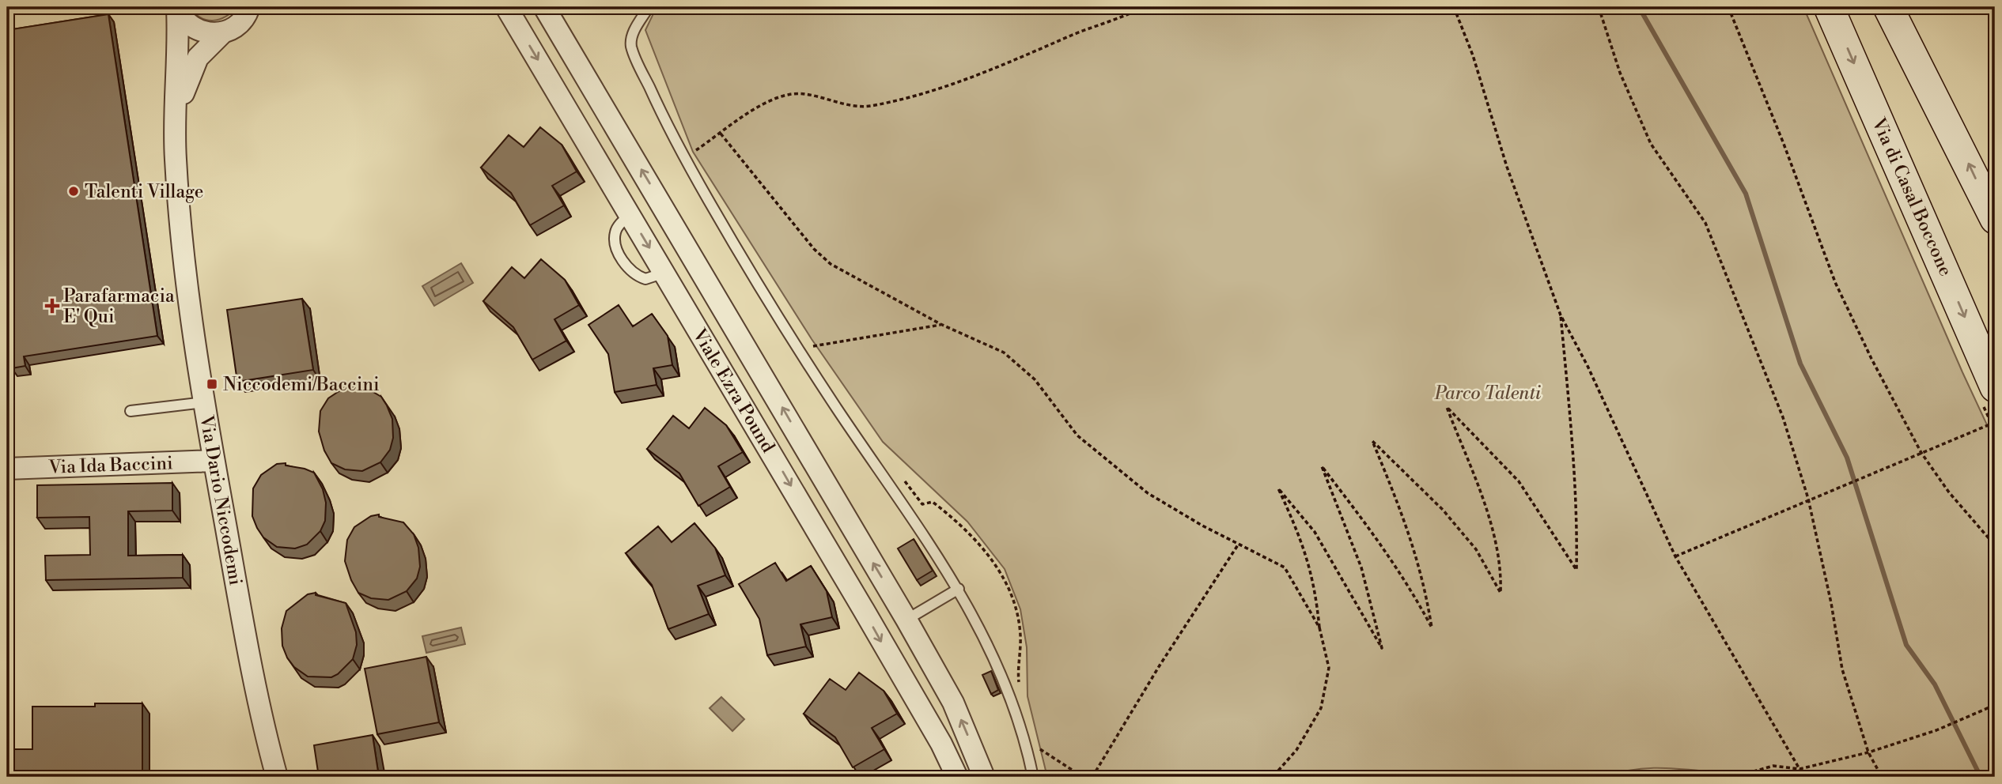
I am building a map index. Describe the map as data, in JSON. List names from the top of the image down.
{
  "streets": {
    "street": [
      "Via di Casal Boccone",
      "Viale Ezra Pound",
      "Via Ida Baccini",
      "Via Dario Niccodemi"
    ]
  },
  "crossings": [
    ["Via Ida Baccini", "Via Dario Niccodemi"]
  ],
  "parks": ["Parco Talenti"],
  "places": {
    "other": ["Talenti Village"],
    "health": ["Parafarmacia E' Qui"],
    "transit": ["Niccodemi/Baccini"]
  }
}
